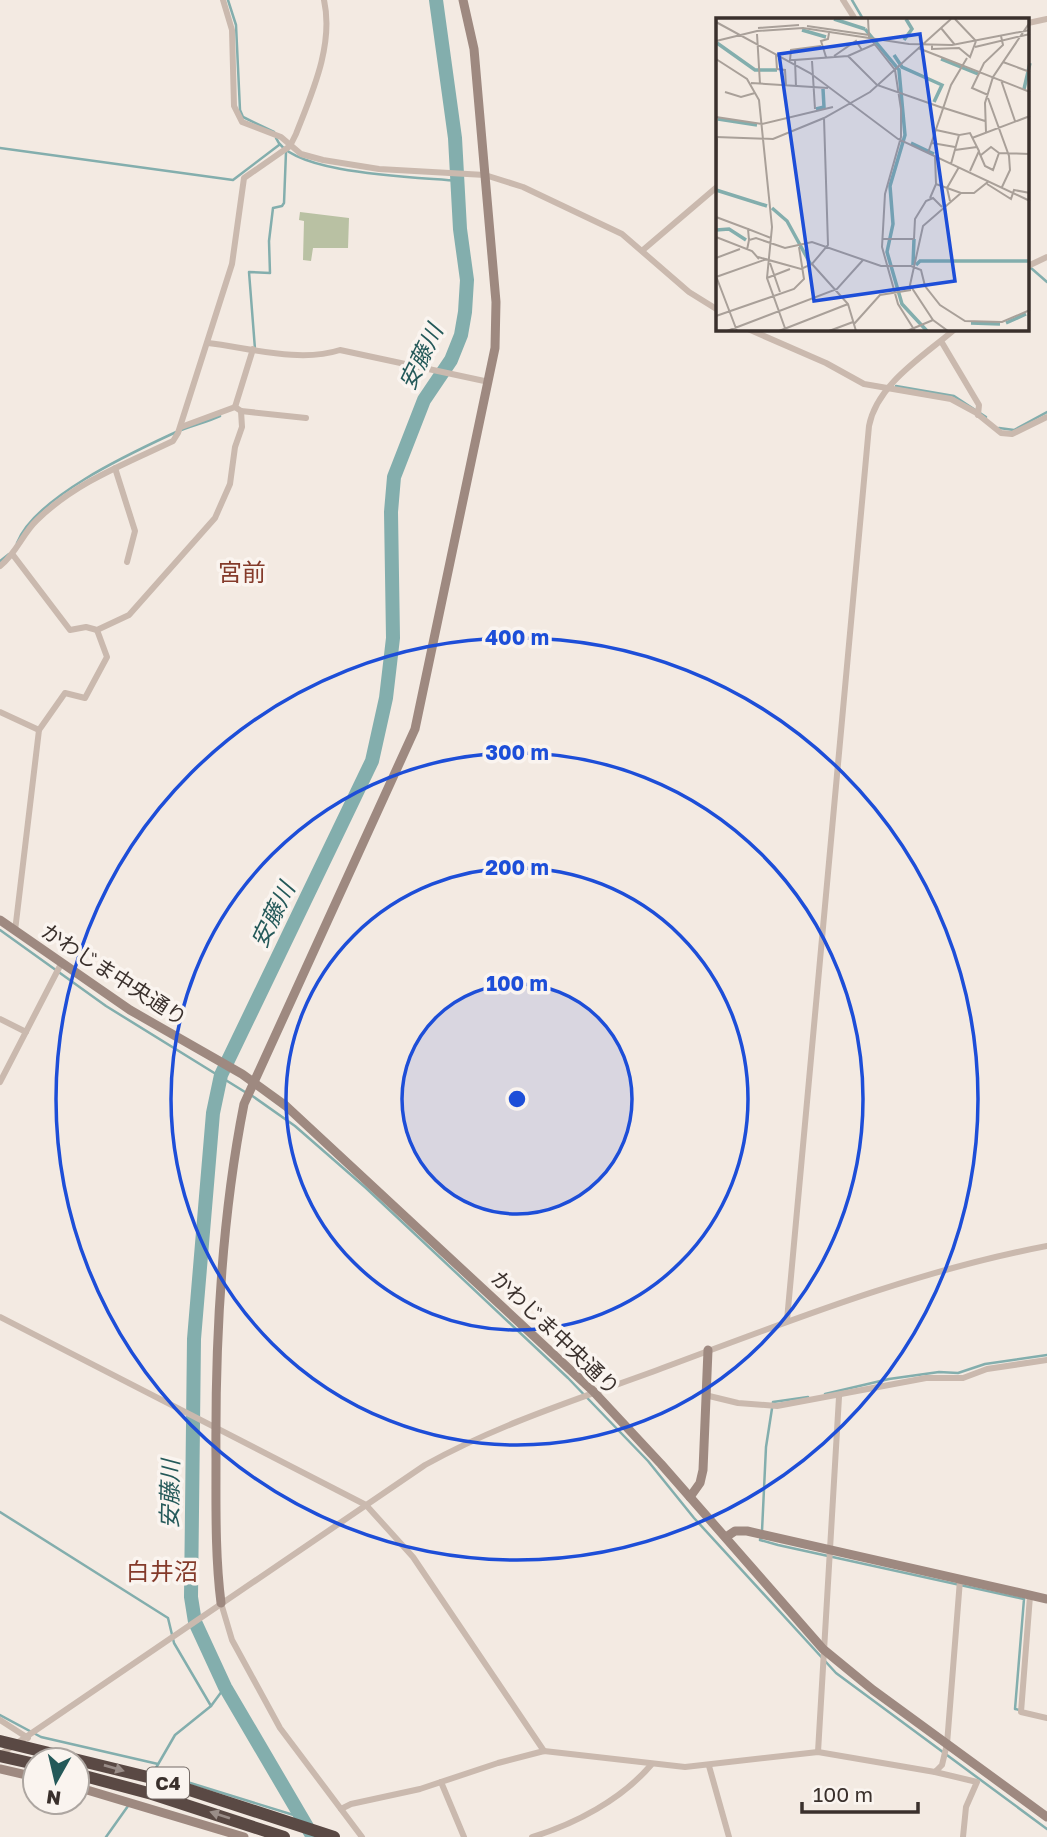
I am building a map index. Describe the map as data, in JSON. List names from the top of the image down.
{
  "streets": {
    "highway": ["C4"],
    "street": ["かわじま中央通り"]
  },
  "districts": ["宮前", "白井沼"],
  "water": ["安藤川"],
  "scale_bar": "100 m",
  "north": "bottom",
  "rings": [
    "400 m",
    "300 m",
    "200 m",
    "100 m"
  ]
}
